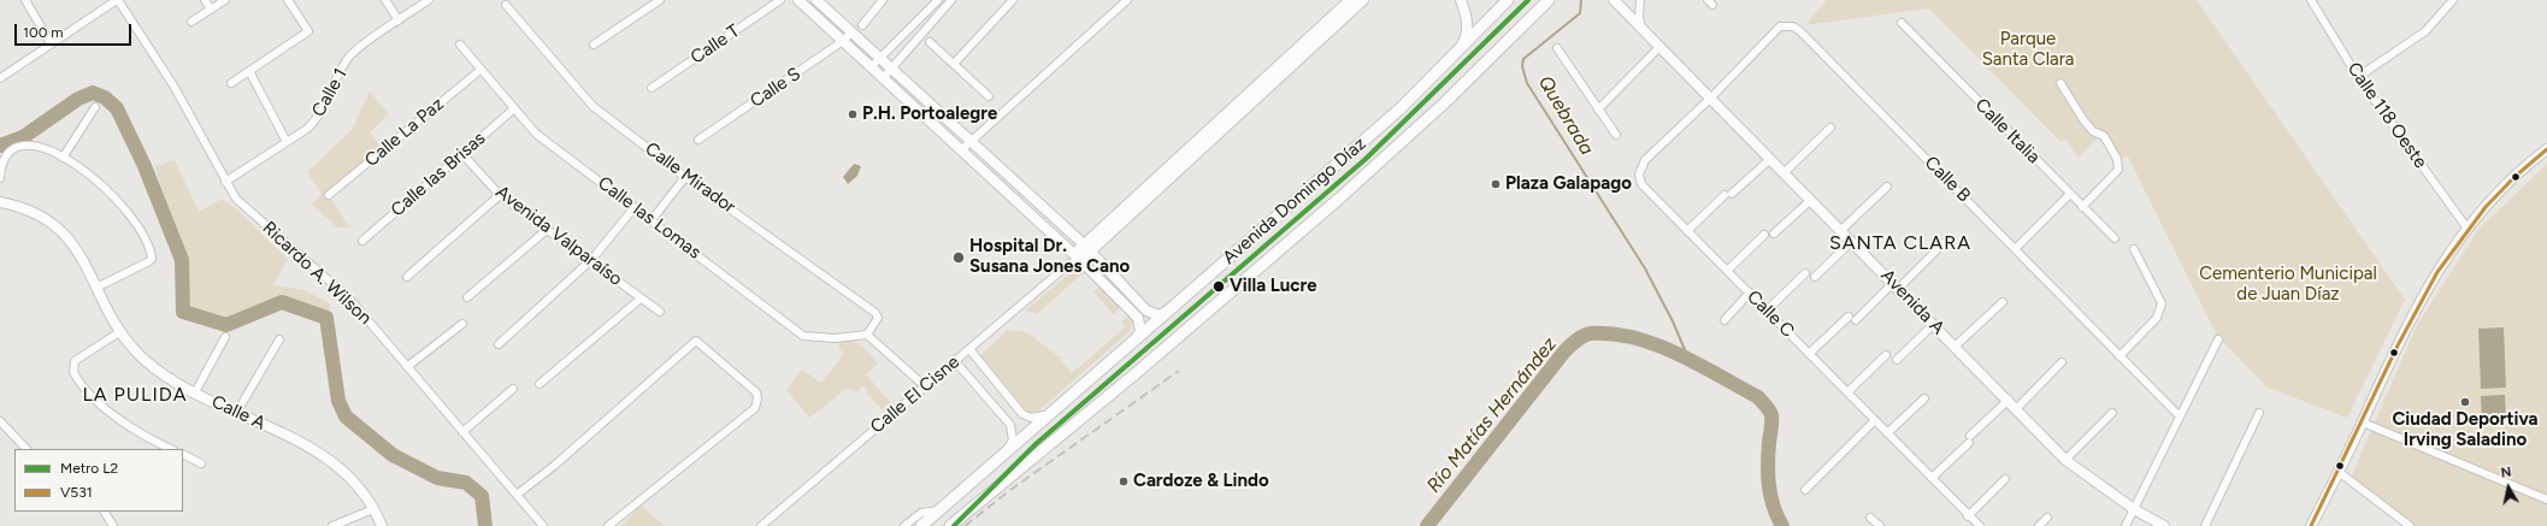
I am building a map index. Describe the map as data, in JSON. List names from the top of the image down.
{
  "streets": {
    "main road": ["Avenida Domingo Díaz"],
    "street": [
      "Calle T",
      "Calle S",
      "Calle 1",
      "Calle 118 Oeste",
      "Calle Italia",
      "Calle La Paz",
      "Calle las Brisas",
      "Calle Mirador",
      "Calle B",
      "Calle las Lomas",
      "Avenida Valparaíso",
      "Ricardo A. Wilson",
      "Avenida A",
      "Calle C",
      "Calle El Cisne",
      "Calle A"
    ]
  },
  "crossings": [
    ["Calle 1", "Ricardo A. Wilson"],
    ["Calle La Paz", "Calle las Lomas"],
    ["Calle las Brisas", "Calle las Lomas"],
    ["Calle las Brisas", "Avenida Valparaíso"],
    ["Calle Mirador", "Calle las Lomas"],
    ["Calle B", "Avenida A"],
    ["Calle B", "Calle C"],
    ["Avenida A", "Calle C"]
  ],
  "districts": ["SANTA CLARA", "LA PULIDA"],
  "water": ["Quebrada", "Río Matías Hernández"],
  "parks": ["Parque Santa Clara", "Cementerio Municipal de Juan Díaz"],
  "places": [
    "P.H. Portoalegre",
    "Plaza Galapago",
    "Hospital Dr. Susana Jones Cano",
    "Villa Lucre",
    "Ciudad Deportiva Irving Saladino",
    "Cardoze & Lindo"
  ],
  "lines": ["metro line L2", "transit line V531"],
  "legend": ["Metro L2", "V531"],
  "scale_bar": "100 m",
  "north": "top"
}
